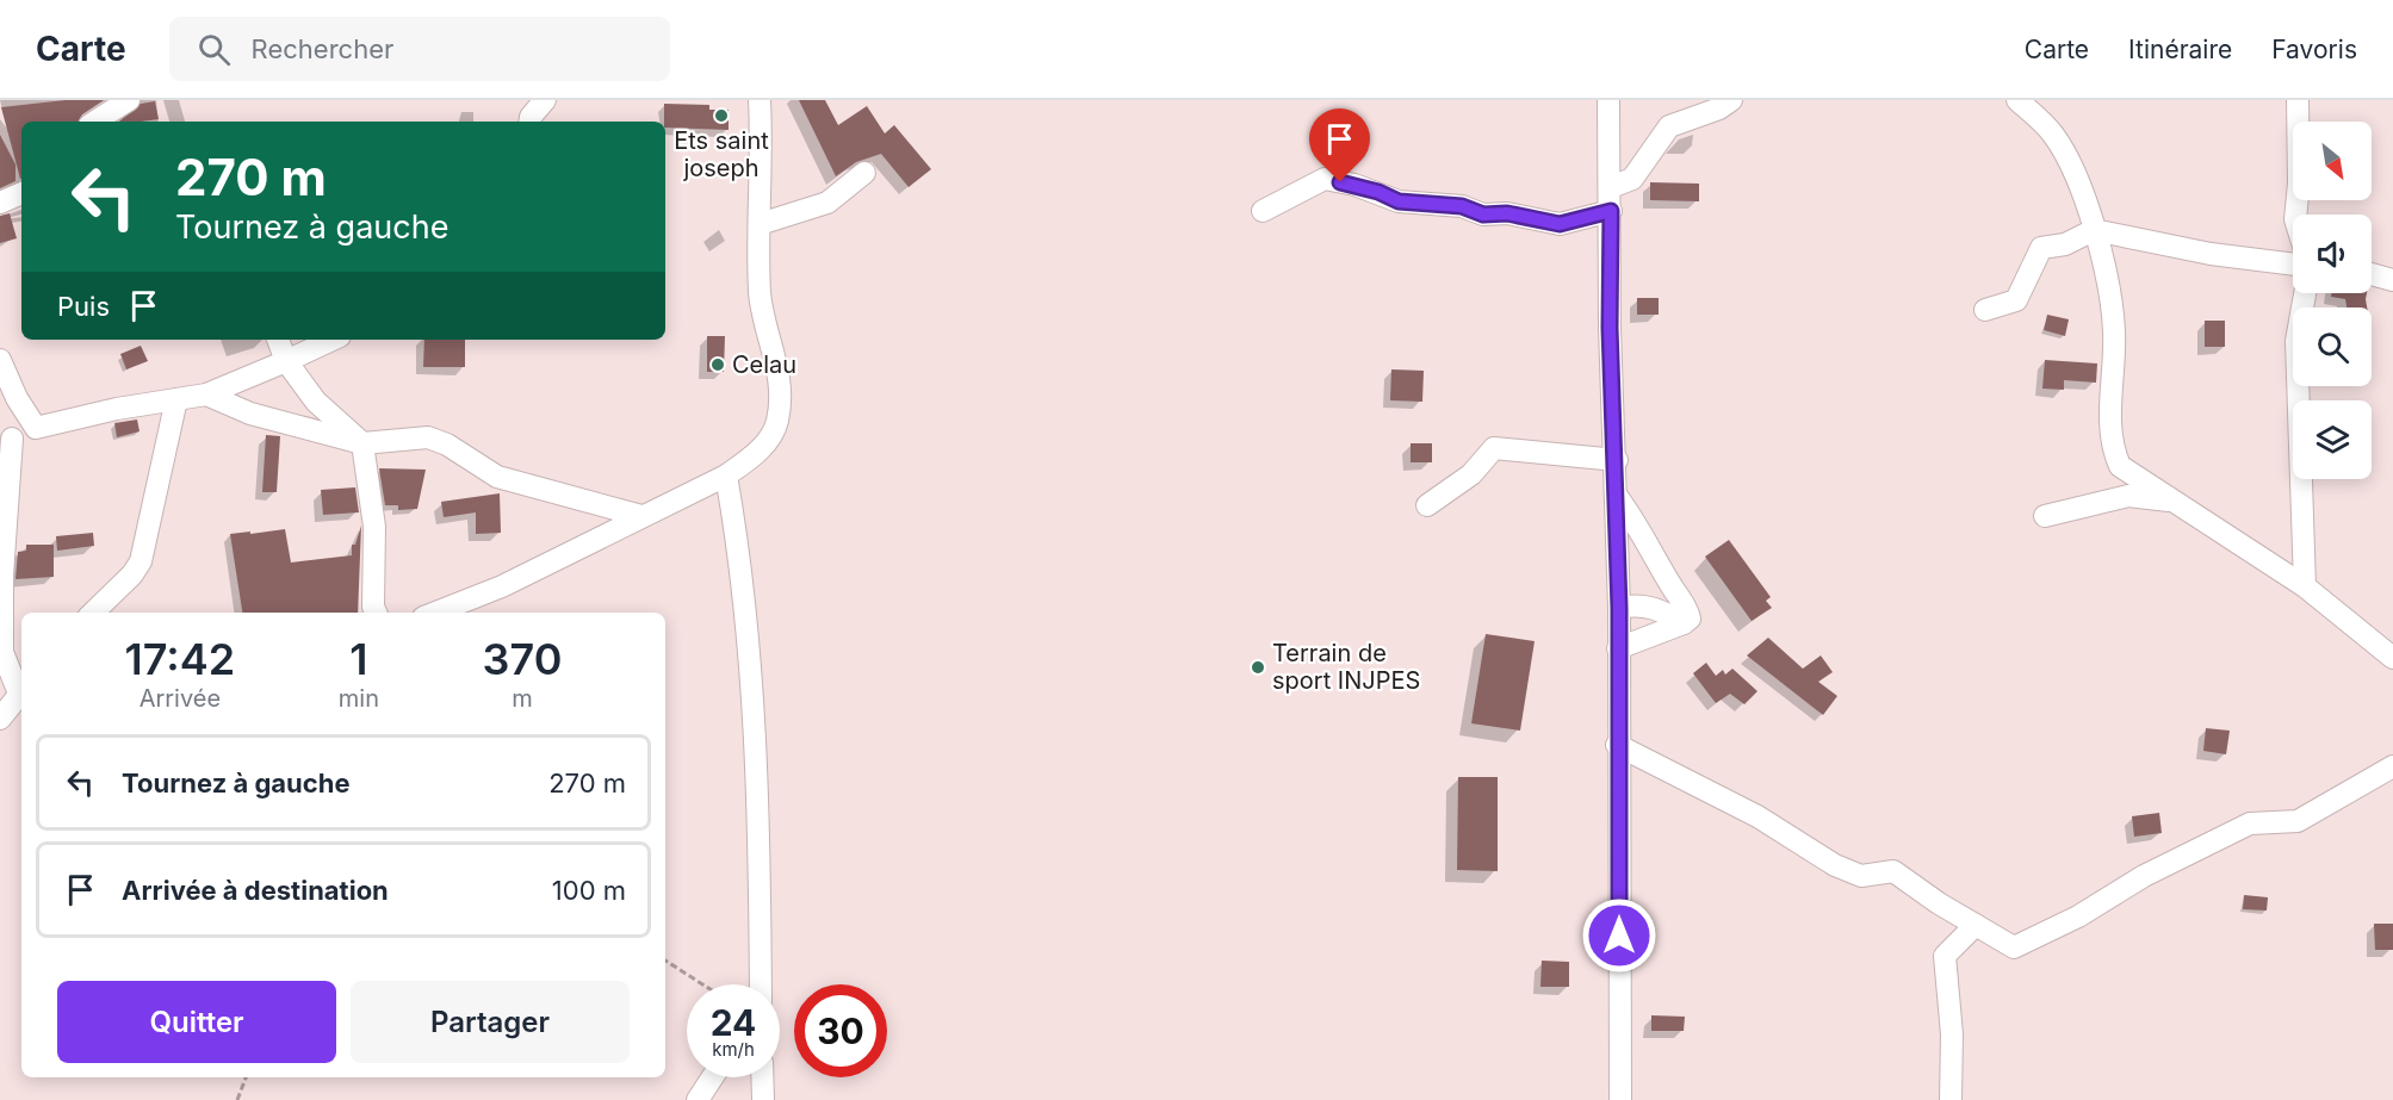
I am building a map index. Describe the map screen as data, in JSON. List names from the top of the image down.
{
  "places": ["Ets saint joseph", "Celau", "Terrain de sport INJPES"],
  "north": "bottom right",
  "page": {
    "header": "Carte",
    "search": "Rechercher",
    "nav": ["Carte", "Itinéraire", "Favoris"],
    "turn": ["270 m", "Tournez à gauche"],
    "then": "Puis",
    "eta": [
      "17:42",
      "Arrivée",
      "1",
      "min",
      "370",
      "m"
    ],
    "list": [
      {
        "name": "Tournez à gauche",
        "value": "270 m"
      },
      {
        "name": "Arrivée à destination",
        "value": "100 m"
      }
    ],
    "buttons": ["Quitter", "Partager"],
    "speed": "24 km/h",
    "limit": "30"
  }
}
